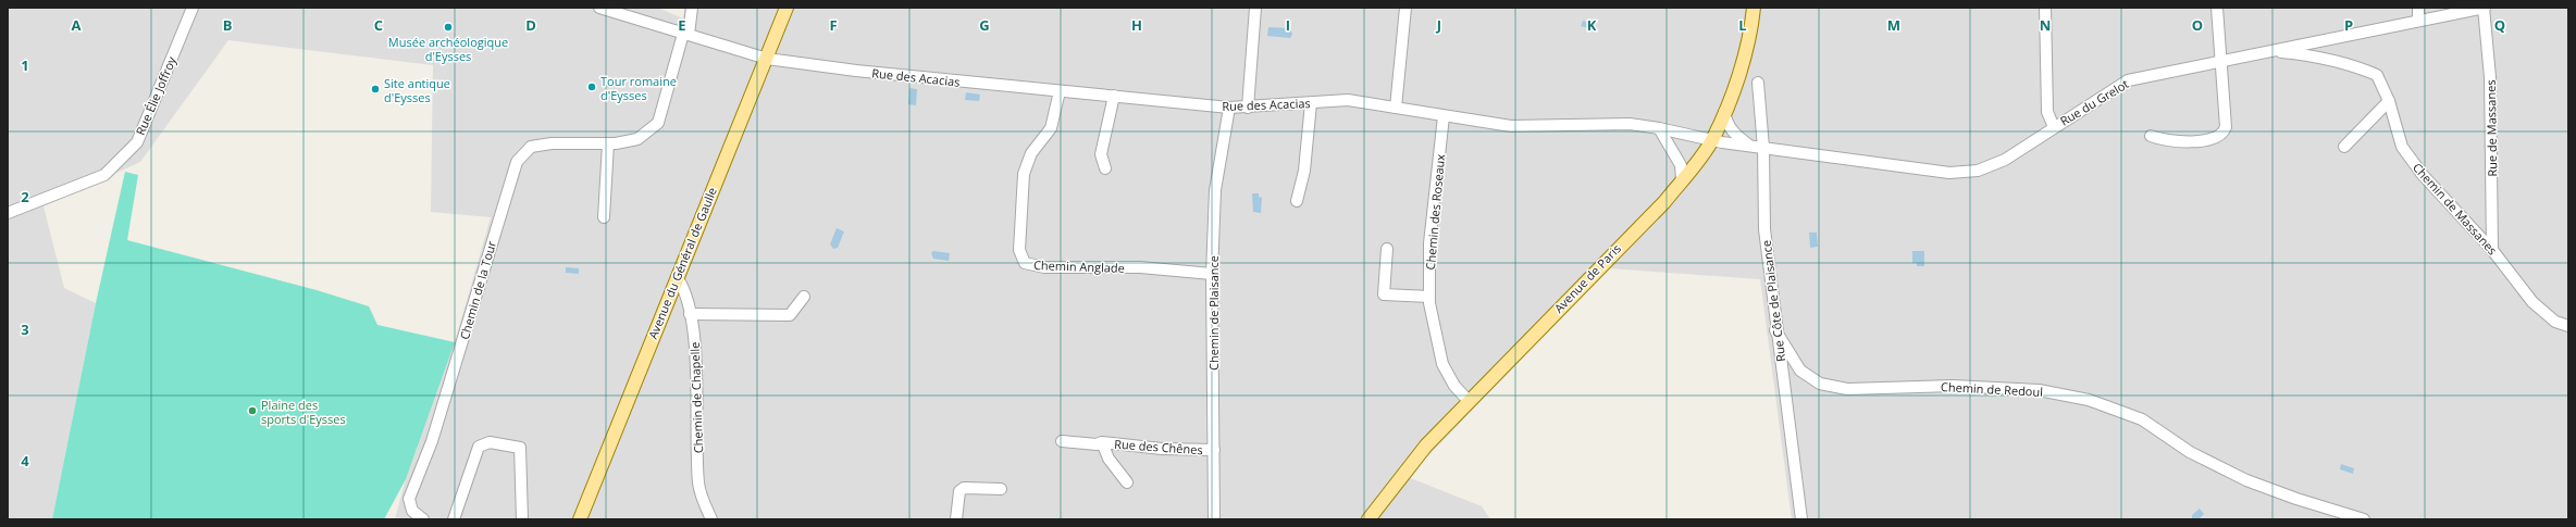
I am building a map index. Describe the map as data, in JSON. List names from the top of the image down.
{
  "streets": {
    "main road": ["Avenue du Général de Gaulle", "Avenue de Paris"],
    "street": [
      "Rue des Acacias",
      "Rue Élie Joffroy",
      "Rue du Grelot",
      "Rue de Massanes",
      "Chemin de Massanes",
      "Chemin des Roseaux",
      "Chemin Anglade",
      "Chemin de la Tour",
      "Rue Côte de Plaisance",
      "Chemin de Plaisance",
      "Chemin de Redoul",
      "Chemin de Chapelle",
      "Rue des Chênes"
    ]
  },
  "crossings": [
    ["Rue des Acacias", "Rue du Grelot"],
    ["Rue des Acacias", "Chemin des Roseaux"],
    ["Rue des Acacias", "Avenue du Général de Gaulle"],
    ["Rue des Acacias", "Chemin Anglade"],
    ["Rue des Acacias", "Avenue de Paris"],
    ["Rue des Acacias", "Chemin de la Tour"],
    ["Rue des Acacias", "Chemin de Plaisance"],
    ["Rue du Grelot", "Rue de Massanes"],
    ["Rue du Grelot", "Chemin de Massanes"],
    ["Rue du Grelot", "Avenue de Paris"],
    ["Rue du Grelot", "Rue Côte de Plaisance"],
    ["Rue de Massanes", "Chemin de Massanes"],
    ["Chemin des Roseaux", "Avenue de Paris"],
    ["Avenue du Général de Gaulle", "Chemin de Chapelle"],
    ["Chemin Anglade", "Chemin de Plaisance"],
    ["Rue Côte de Plaisance", "Chemin de Redoul"],
    ["Chemin de Plaisance", "Rue des Chênes"]
  ],
  "places": [
    "Musée archéologique d'Eysses",
    "Tour romaine d'Eysses",
    "Site antique d'Eysses",
    "Plaine des sports d'Eysses"
  ],
  "grid": {
    "columns": [
      "A",
      "B",
      "C",
      "D",
      "E",
      "F",
      "G",
      "H",
      "I",
      "J",
      "K",
      "L",
      "M",
      "N",
      "O",
      "P",
      "Q"
    ],
    "rows": [
      "1",
      "2",
      "3",
      "4"
    ]
  }
}
